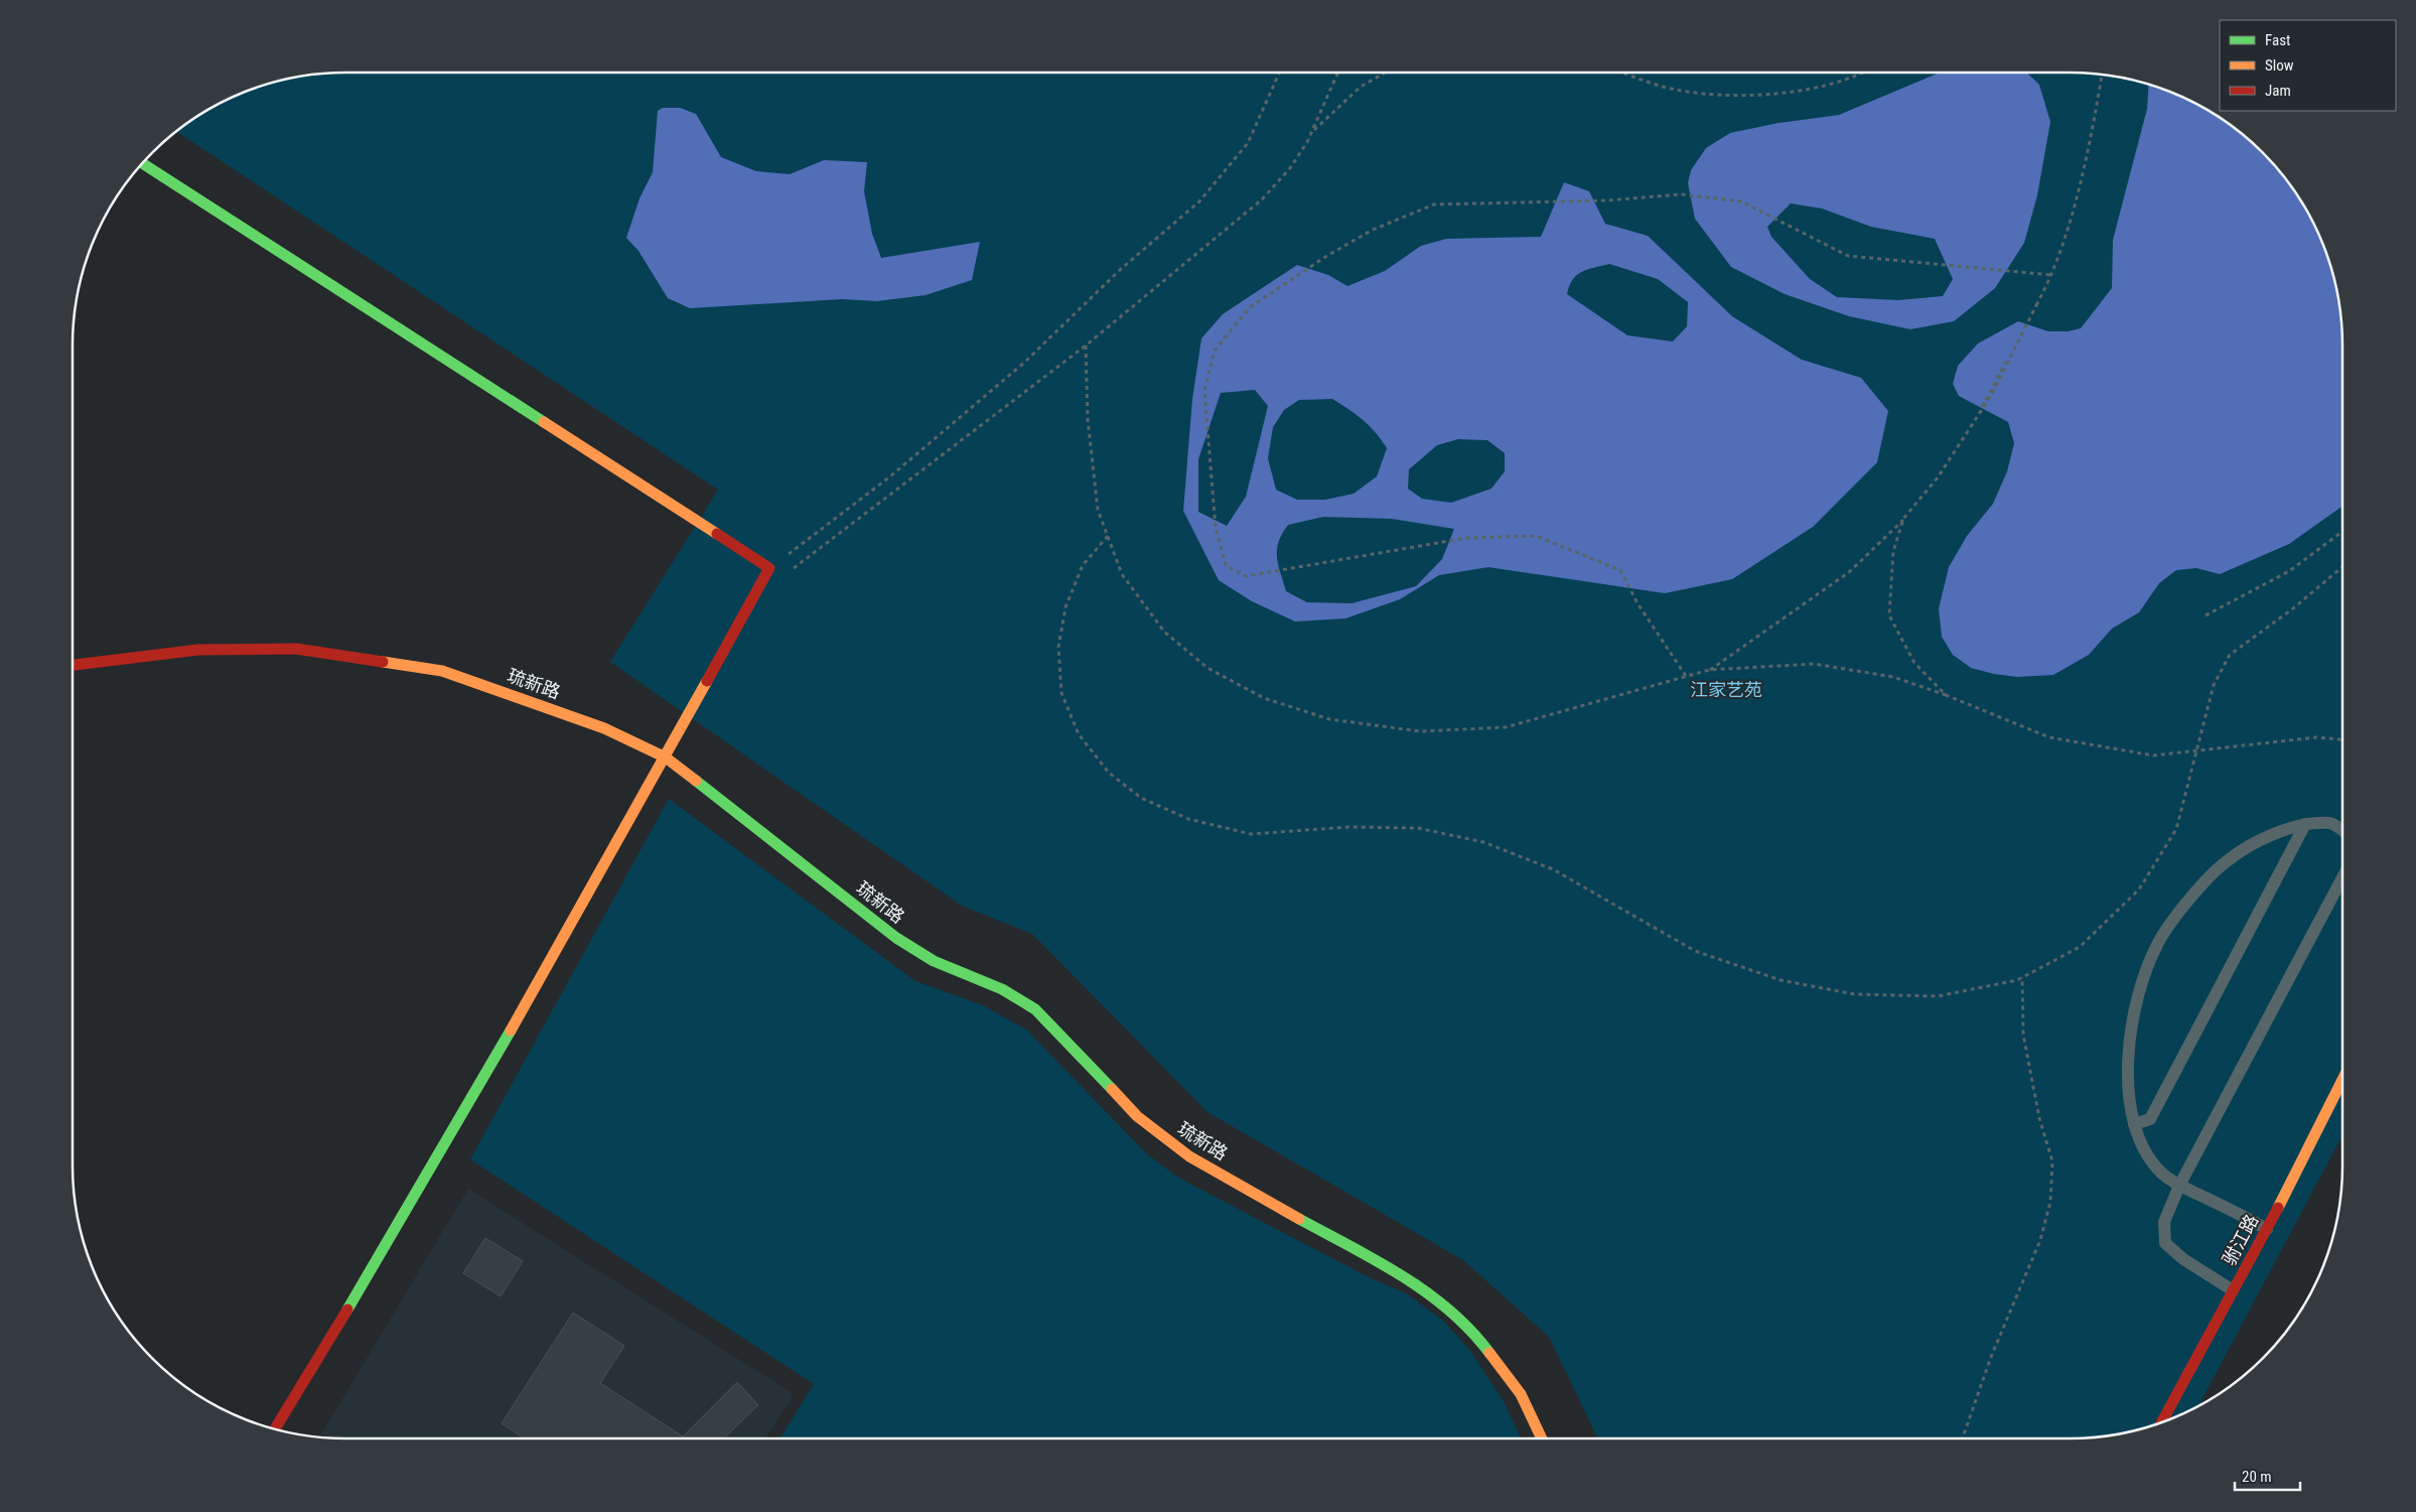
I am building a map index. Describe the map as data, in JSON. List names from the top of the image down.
{
  "streets": {
    "street": ["琉新路", "驸江路"]
  },
  "parks": ["江家艺苑"],
  "legend": ["Fast", "Slow", "Jam"],
  "scale_bar": "20 m"
}
